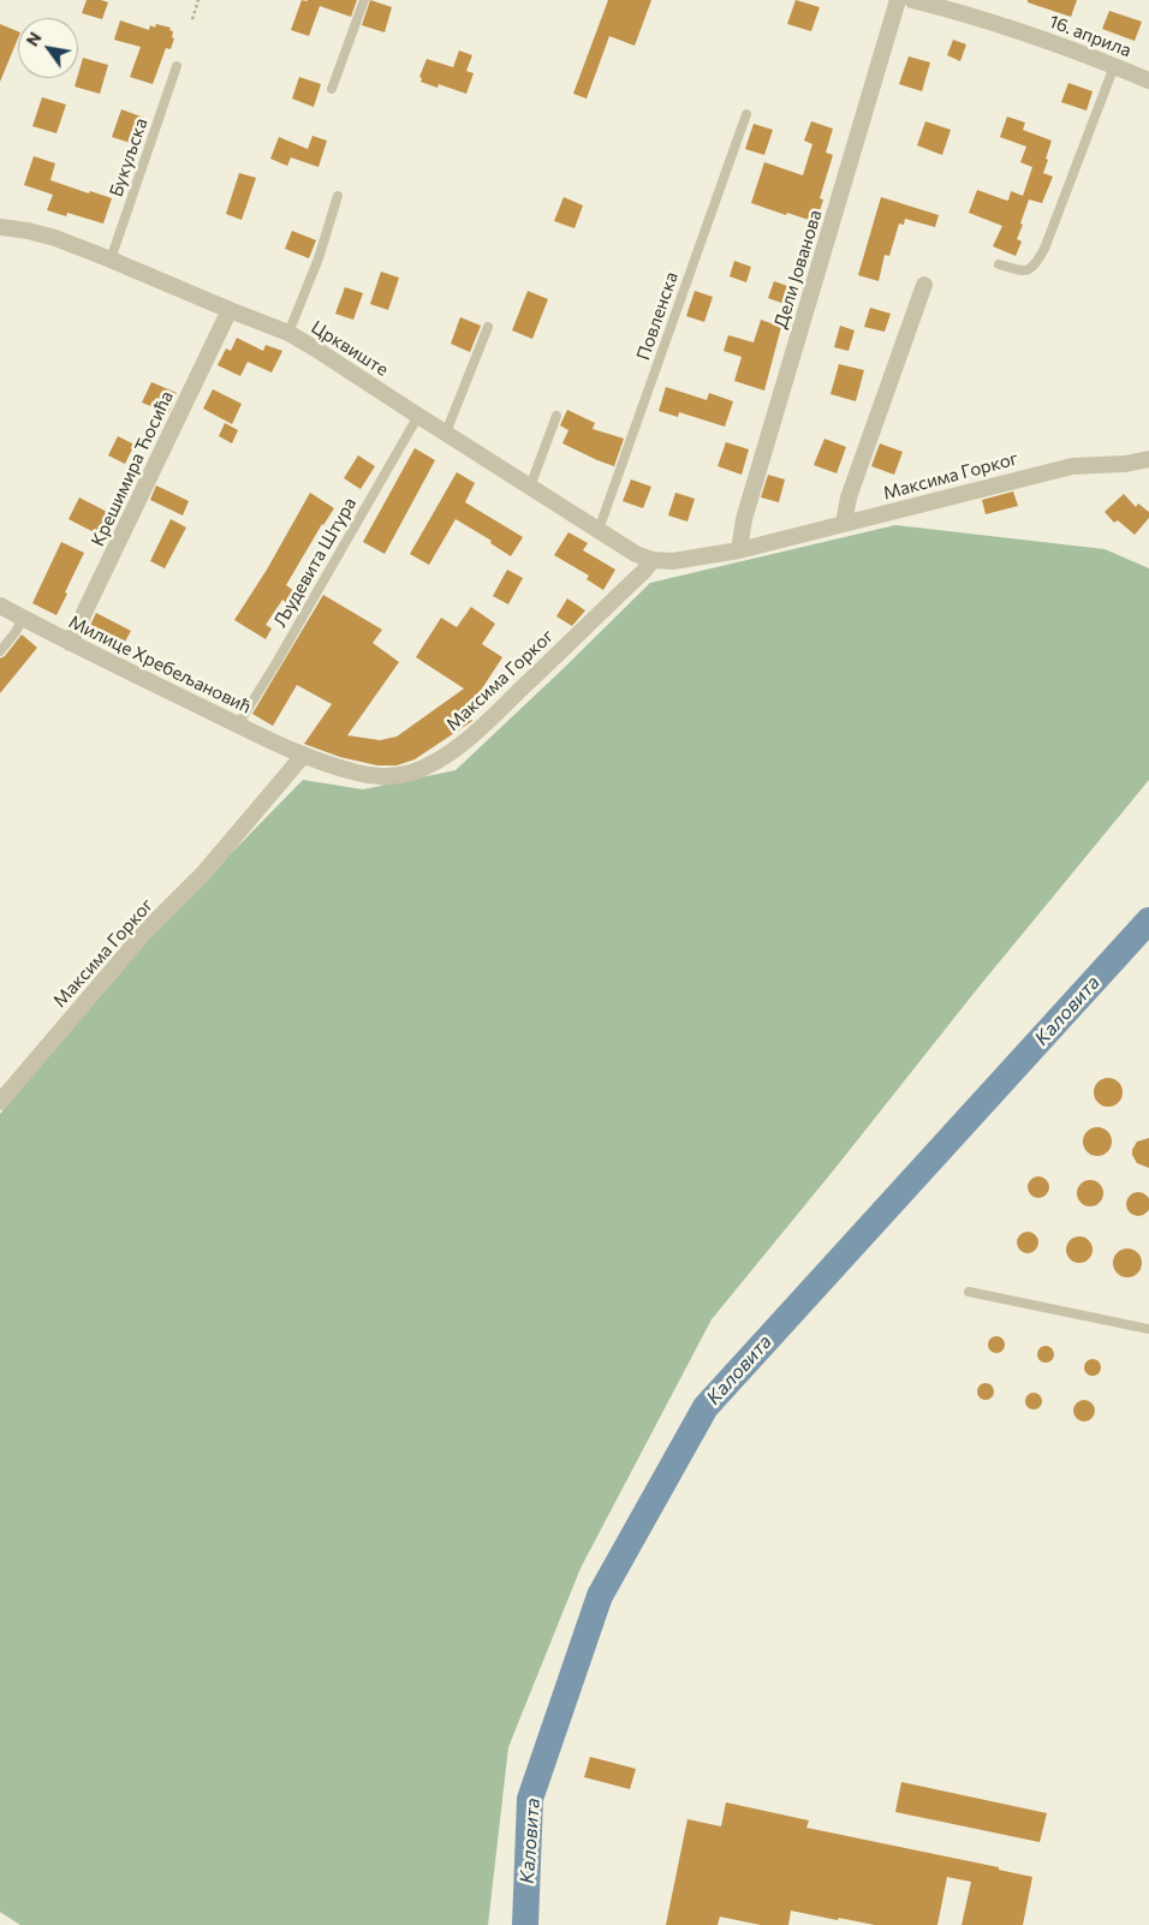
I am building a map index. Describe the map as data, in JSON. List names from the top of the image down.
{
  "streets": {
    "street": [
      "16. априла",
      "Дели Јованова",
      "Црквиште",
      "Крешимира Ћосића",
      "Максима Горког",
      "Милице Хребељановић"
    ],
    "lane": ["Букуљска", "Повленска", "Људевита Штура"]
  },
  "crossings": [
    ["Букуљска", "Црквиште"],
    ["Дели Јованова", "Максима Горког"],
    ["Повленска", "Црквиште"],
    ["Црквиште", "Крешимира Ћосића"],
    ["Црквиште", "Максима Горког"],
    ["Црквиште", "Људевита Штура"],
    ["Крешимира Ћосића", "Милице Хребељановић"],
    ["Максима Горког", "Милице Хребељановић"],
    ["Људевита Штура", "Милице Хребељановић"]
  ],
  "water": ["Каловита"],
  "north": "top left"
}
